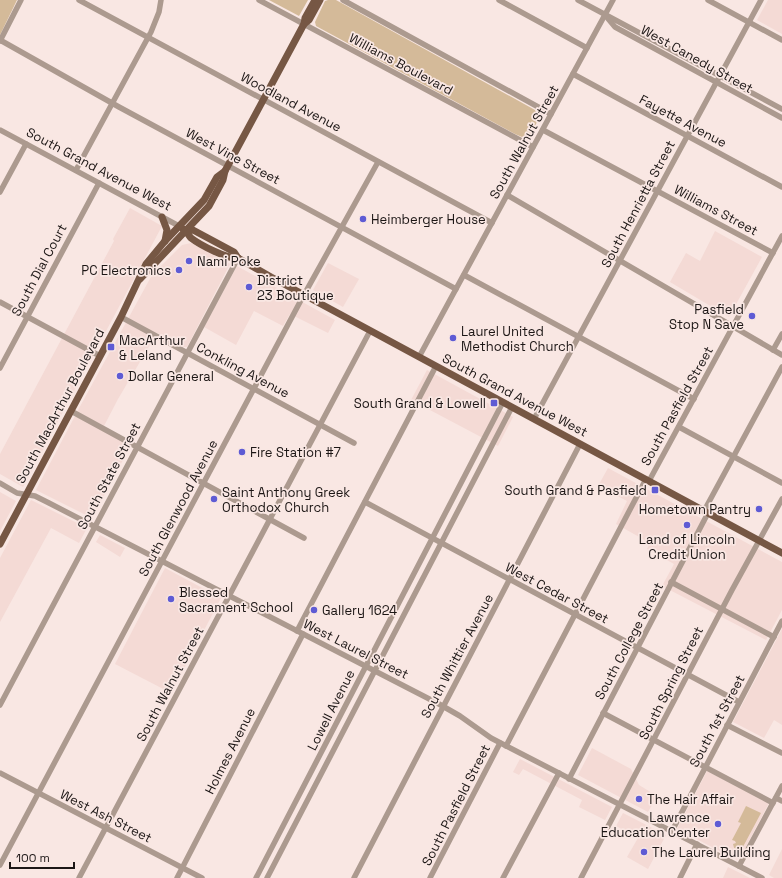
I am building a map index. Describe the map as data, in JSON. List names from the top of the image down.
{
  "streets": {
    "main road": ["South Grand Avenue West", "South MacArthur Boulevard"],
    "street": [
      "West Canedy Street",
      "Williams Boulevard",
      "Woodland Avenue",
      "Fayette Avenue",
      "South Walnut Street",
      "West Vine Street",
      "South Henrietta Street",
      "Williams Street",
      "South Dial Court",
      "Conkling Avenue",
      "South Pasfield Street",
      "South State Street",
      "South Glenwood Avenue",
      "West Cedar Street",
      "South College Street",
      "West Laurel Street",
      "South Whittier Avenue",
      "South Spring Street",
      "Lowell Avenue",
      "South 1st Street",
      "Holmes Avenue",
      "West Ash Street"
    ]
  },
  "crossings": [
    ["West Canedy Street", "South Walnut Street"],
    ["West Canedy Street", "South Henrietta Street"],
    ["Williams Boulevard", "South Walnut Street"],
    ["Williams Boulevard", "South MacArthur Boulevard"],
    ["Woodland Avenue", "South Walnut Street"],
    ["Woodland Avenue", "South MacArthur Boulevard"],
    ["Woodland Avenue", "South Glenwood Avenue"],
    ["Fayette Avenue", "South Walnut Street"],
    ["Fayette Avenue", "South Henrietta Street"],
    ["South Walnut Street", "West Vine Street"],
    ["South Walnut Street", "South Grand Avenue West"],
    ["South Walnut Street", "Williams Street"],
    ["South Walnut Street", "Conkling Avenue"],
    ["South Walnut Street", "West Laurel Street"],
    ["South Walnut Street", "West Ash Street"],
    ["West Vine Street", "South MacArthur Boulevard"],
    ["West Vine Street", "South Glenwood Avenue"],
    ["South Grand Avenue West", "South Henrietta Street"],
    ["South Grand Avenue West", "South Dial Court"],
    ["South Grand Avenue West", "South MacArthur Boulevard"],
    ["South Grand Avenue West", "South Pasfield Street"],
    ["South Grand Avenue West", "South State Street"],
    ["South Grand Avenue West", "South Glenwood Avenue"],
    ["South Grand Avenue West", "South College Street"],
    ["South Grand Avenue West", "South Whittier Avenue"],
    ["South Grand Avenue West", "South Spring Street"],
    ["South Grand Avenue West", "Lowell Avenue"],
    ["South Grand Avenue West", "Holmes Avenue"],
    ["South Henrietta Street", "Williams Street"],
    ["Williams Street", "South Pasfield Street"],
    ["Conkling Avenue", "South MacArthur Boulevard"],
    ["Conkling Avenue", "South State Street"],
    ["Conkling Avenue", "South Glenwood Avenue"],
    ["South MacArthur Boulevard", "West Laurel Street"],
    ["South Pasfield Street", "West Cedar Street"],
    ["South Pasfield Street", "West Laurel Street"],
    ["South State Street", "West Laurel Street"],
    ["South Glenwood Avenue", "West Laurel Street"],
    ["South Glenwood Avenue", "West Ash Street"],
    ["West Cedar Street", "South College Street"],
    ["West Cedar Street", "South Whittier Avenue"],
    ["West Cedar Street", "South Spring Street"],
    ["West Cedar Street", "Lowell Avenue"],
    ["West Cedar Street", "South 1st Street"],
    ["West Cedar Street", "Holmes Avenue"],
    ["South College Street", "West Laurel Street"],
    ["West Laurel Street", "South Whittier Avenue"],
    ["West Laurel Street", "South Spring Street"],
    ["West Laurel Street", "Lowell Avenue"],
    ["West Laurel Street", "South 1st Street"],
    ["West Laurel Street", "Holmes Avenue"],
    ["Holmes Avenue", "West Ash Street"]
  ],
  "places": {
    "other": [
      "Heimberger House",
      "Nami Poke",
      "PC Electronics",
      "District 23 Boutique",
      "Pasfield Stop N Save",
      "Laurel United Methodist Church",
      "Dollar General",
      "Fire Station #7",
      "Saint Anthony Greek Orthodox Church",
      "Hometown Pantry",
      "Land of Lincoln Credit Union",
      "Blessed Sacrament School",
      "Gallery 1624",
      "The Hair Affair",
      "Lawrence Education Center",
      "The Laurel Building"
    ],
    "transit": ["MacArthur & Leland", "South Grand & Lowell", "South Grand & Pasfield"]
  },
  "scale_bar": "100 m"
}
